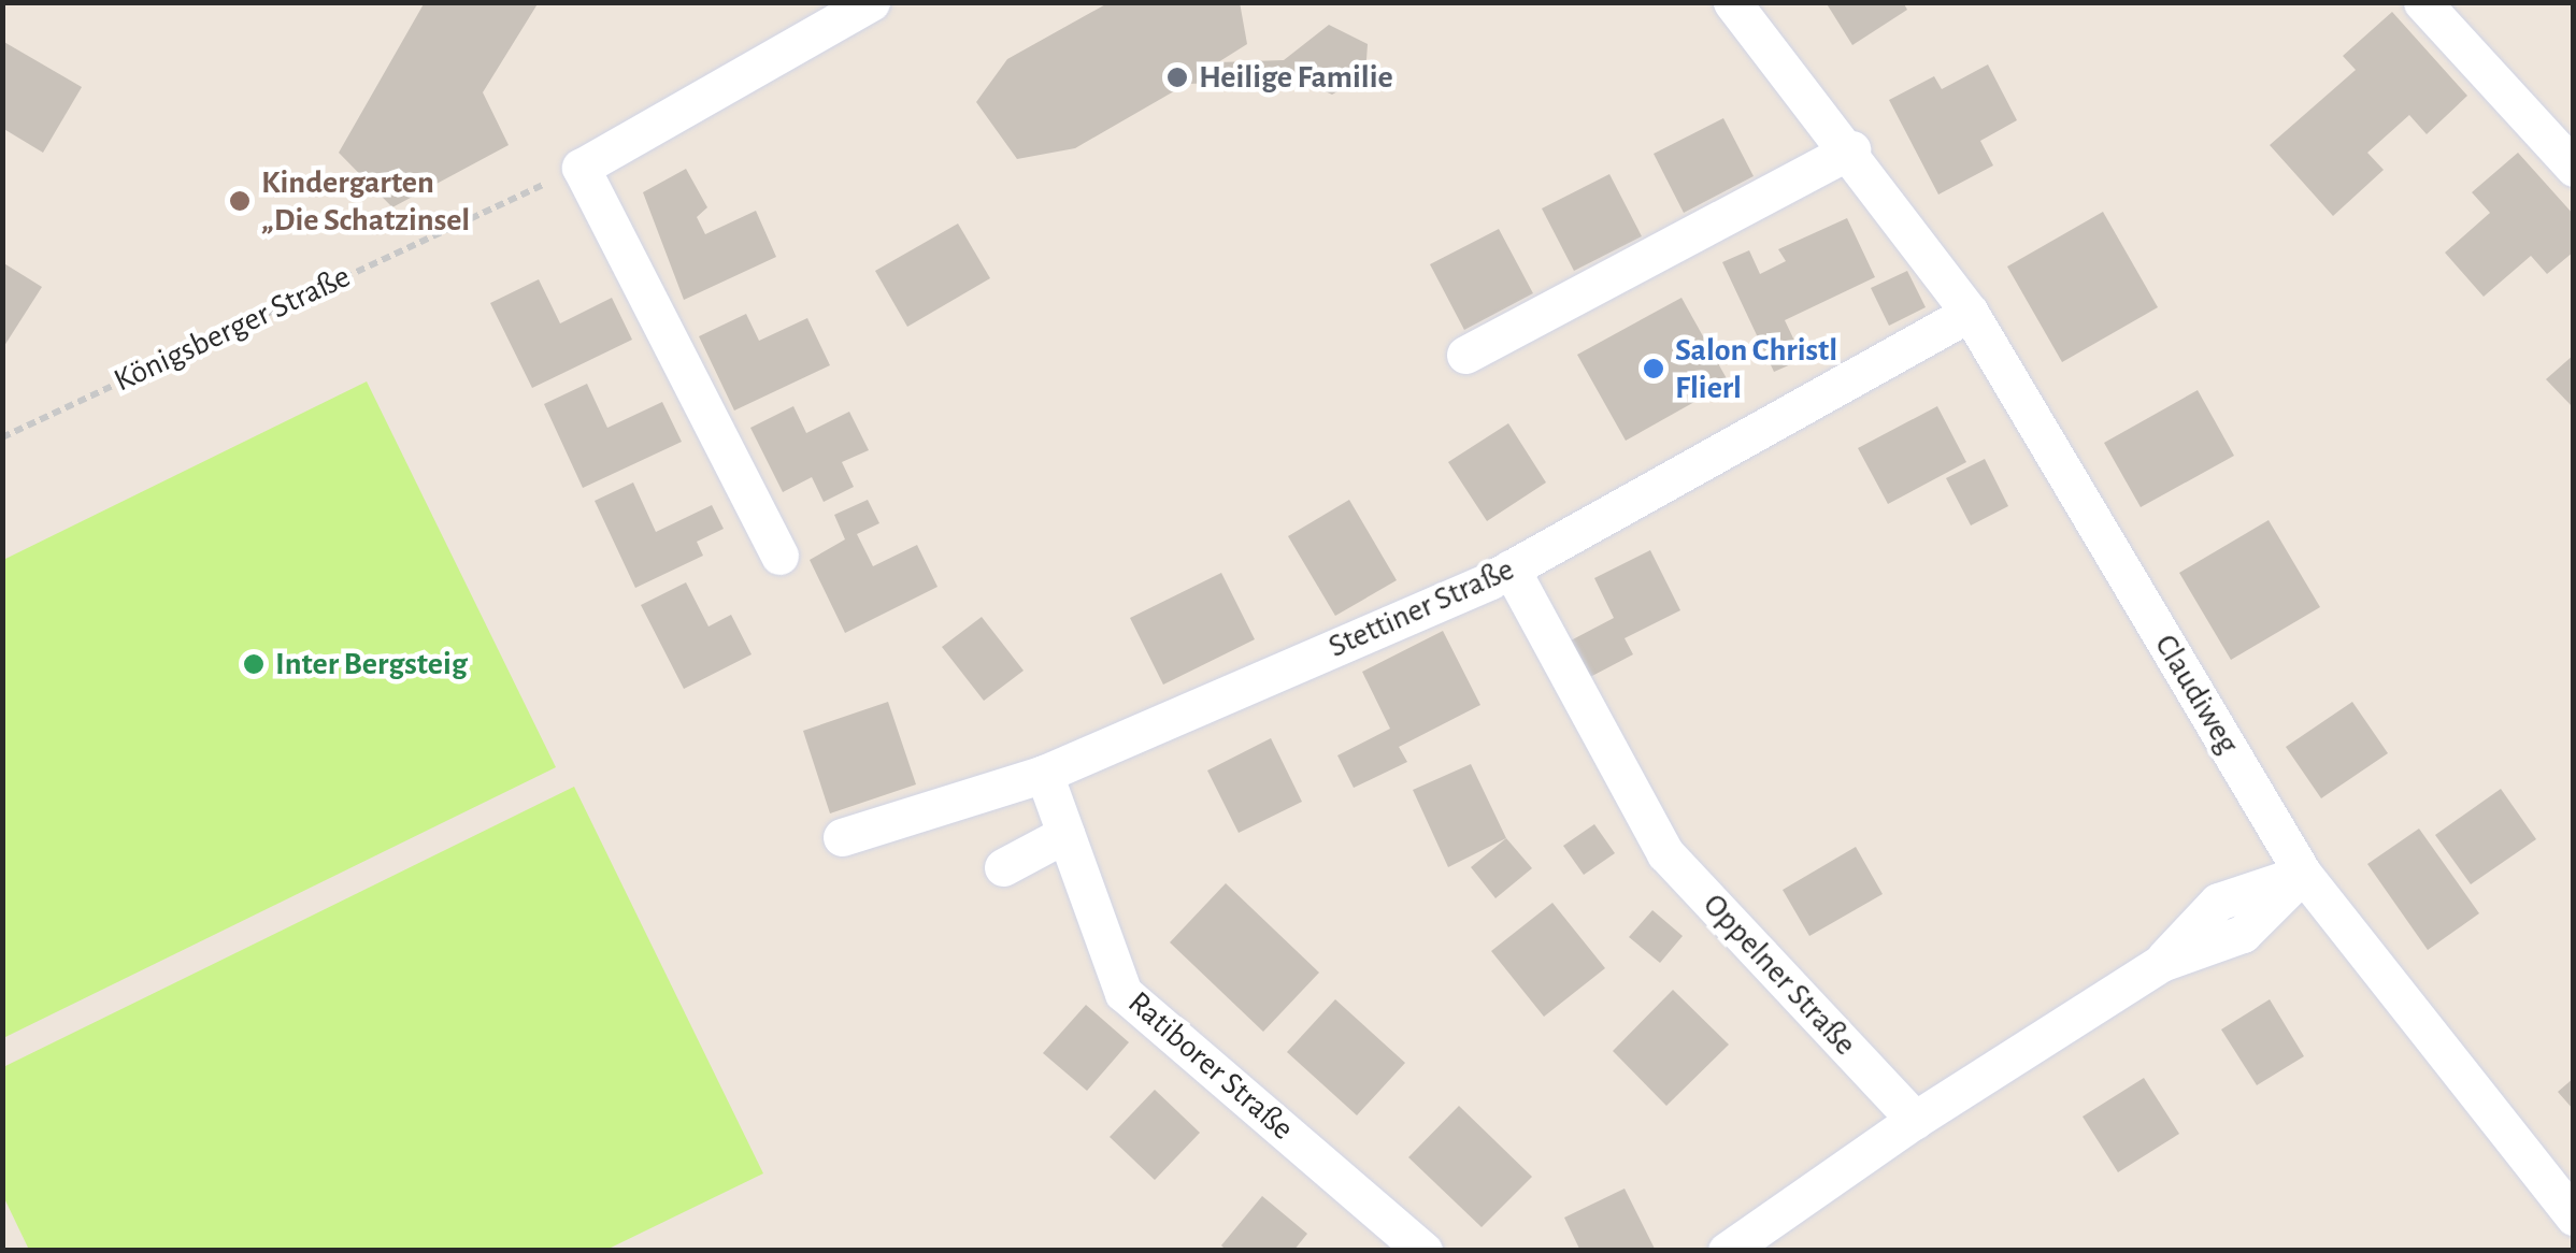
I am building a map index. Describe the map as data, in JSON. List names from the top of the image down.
{
  "streets": {
    "street": [
      "Stettiner Straße",
      "Claudiweg",
      "Oppelner Straße",
      "Ratiborer Straße"
    ],
    "path": ["Königsberger Straße"]
  },
  "crossings": [
    ["Stettiner Straße", "Claudiweg"],
    ["Stettiner Straße", "Oppelner Straße"],
    ["Stettiner Straße", "Ratiborer Straße"]
  ],
  "places": [
    "Heilige Familie",
    "Kindergarten „Die Schatzinsel",
    "Salon Christl Flierl",
    "Inter Bergsteig"
  ]
}
